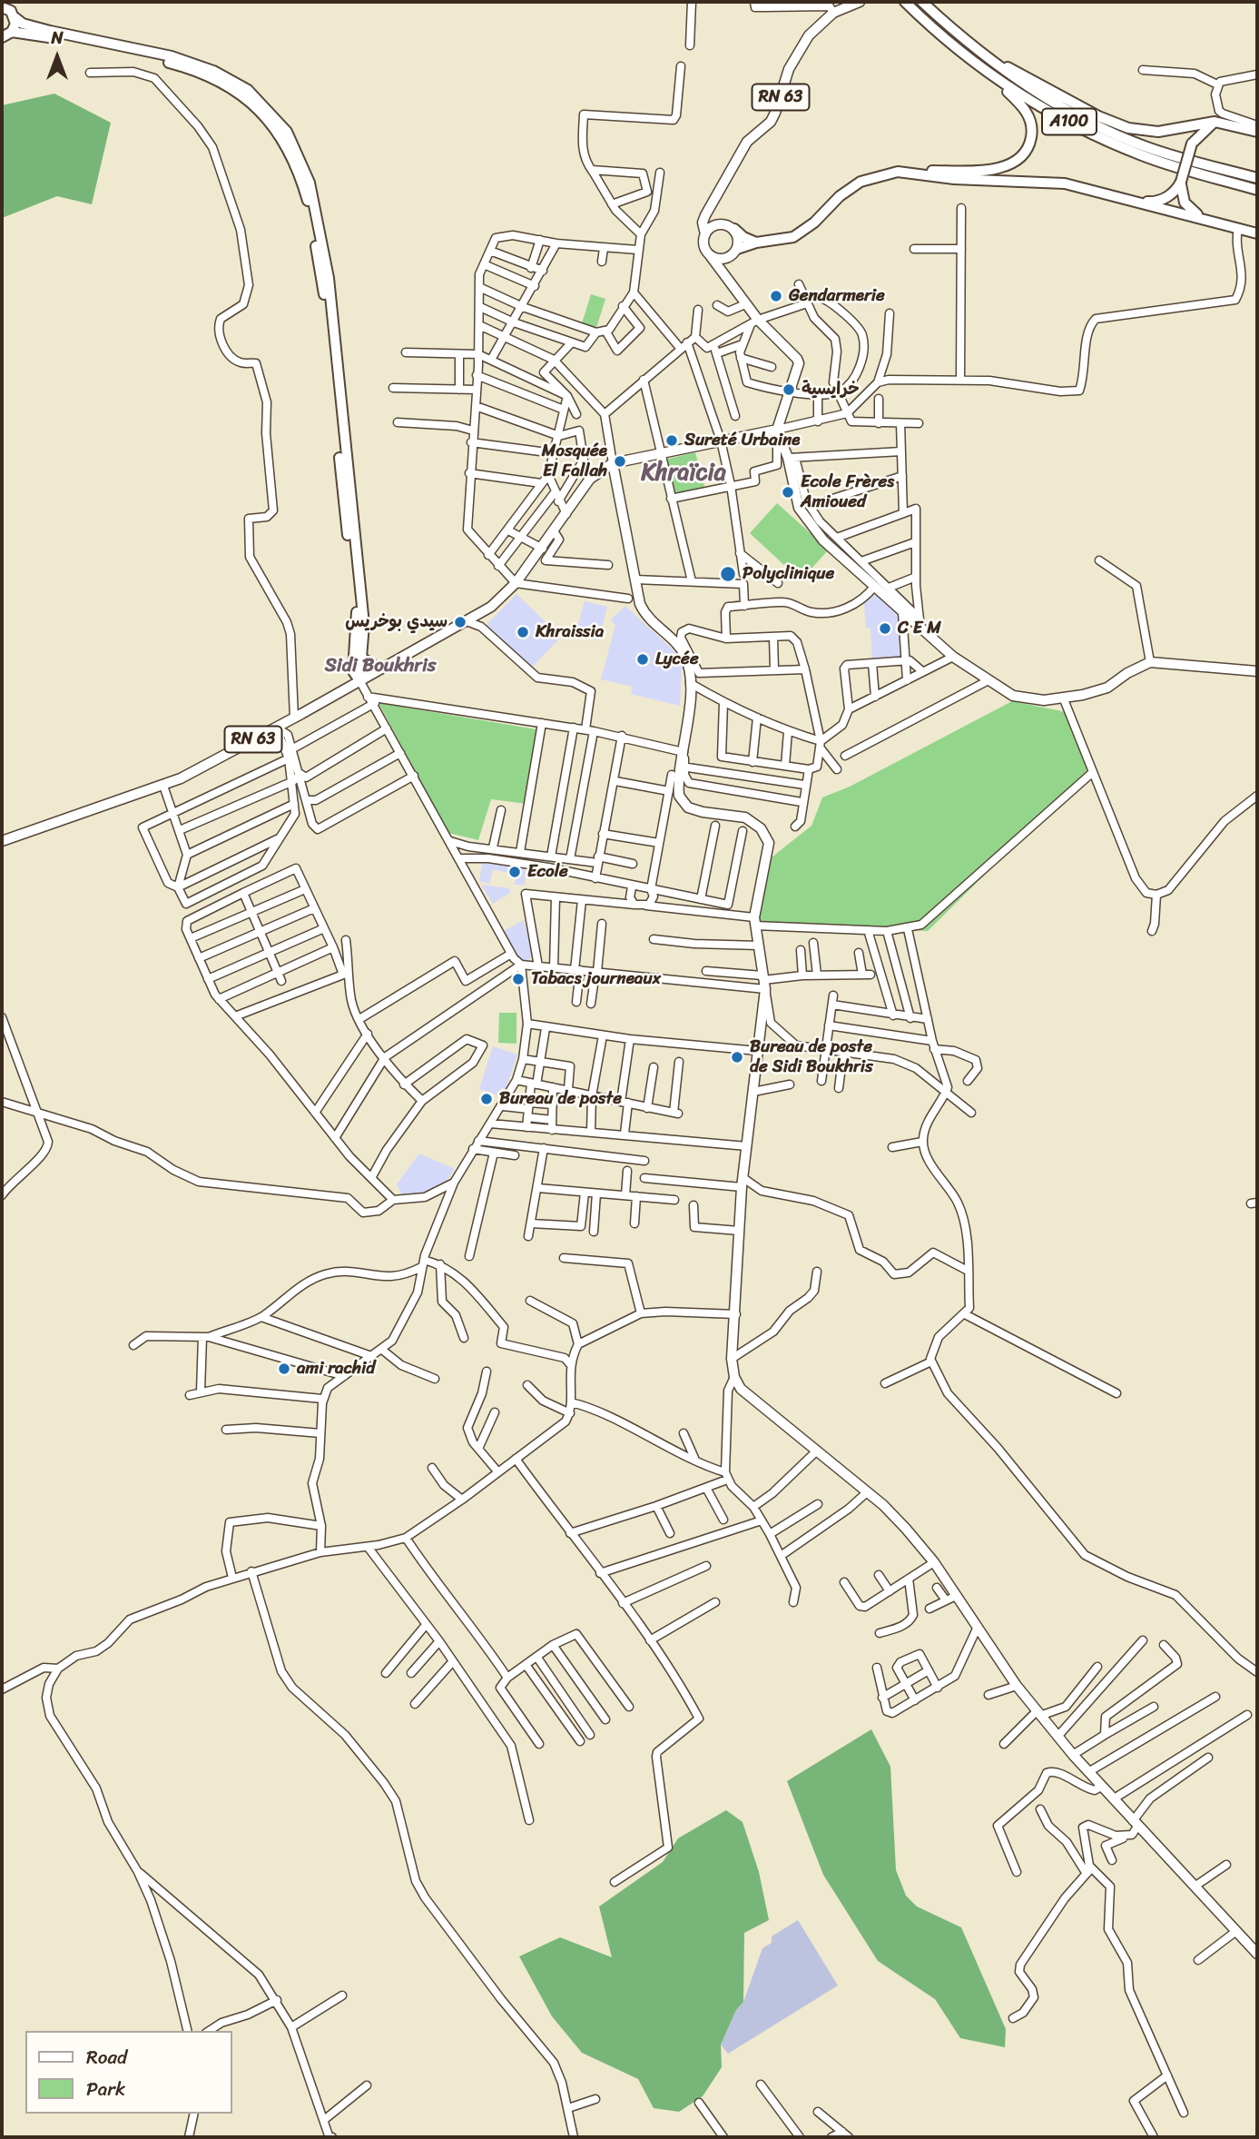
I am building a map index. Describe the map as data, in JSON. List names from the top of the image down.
{
  "streets": {
    "highway": ["A100"],
    "main road": ["RN 63"]
  },
  "districts": ["Khraïcia", "Sidi Boukhris"],
  "places": [
    "Gendarmerie",
    "خرايسية",
    "Sureté Urbaine",
    "Mosquée El Fallah",
    "Ecole Frères Amioued",
    "Polyclinique",
    "سيدي بوخريس",
    "C E M",
    "Khraissia",
    "Lycée",
    "Ecole",
    "Tabacs journeaux",
    "Bureau de poste de Sidi Boukhris",
    "Bureau de poste",
    "ami rachid"
  ],
  "legend": ["Road", "Park"],
  "north": "top"
}
